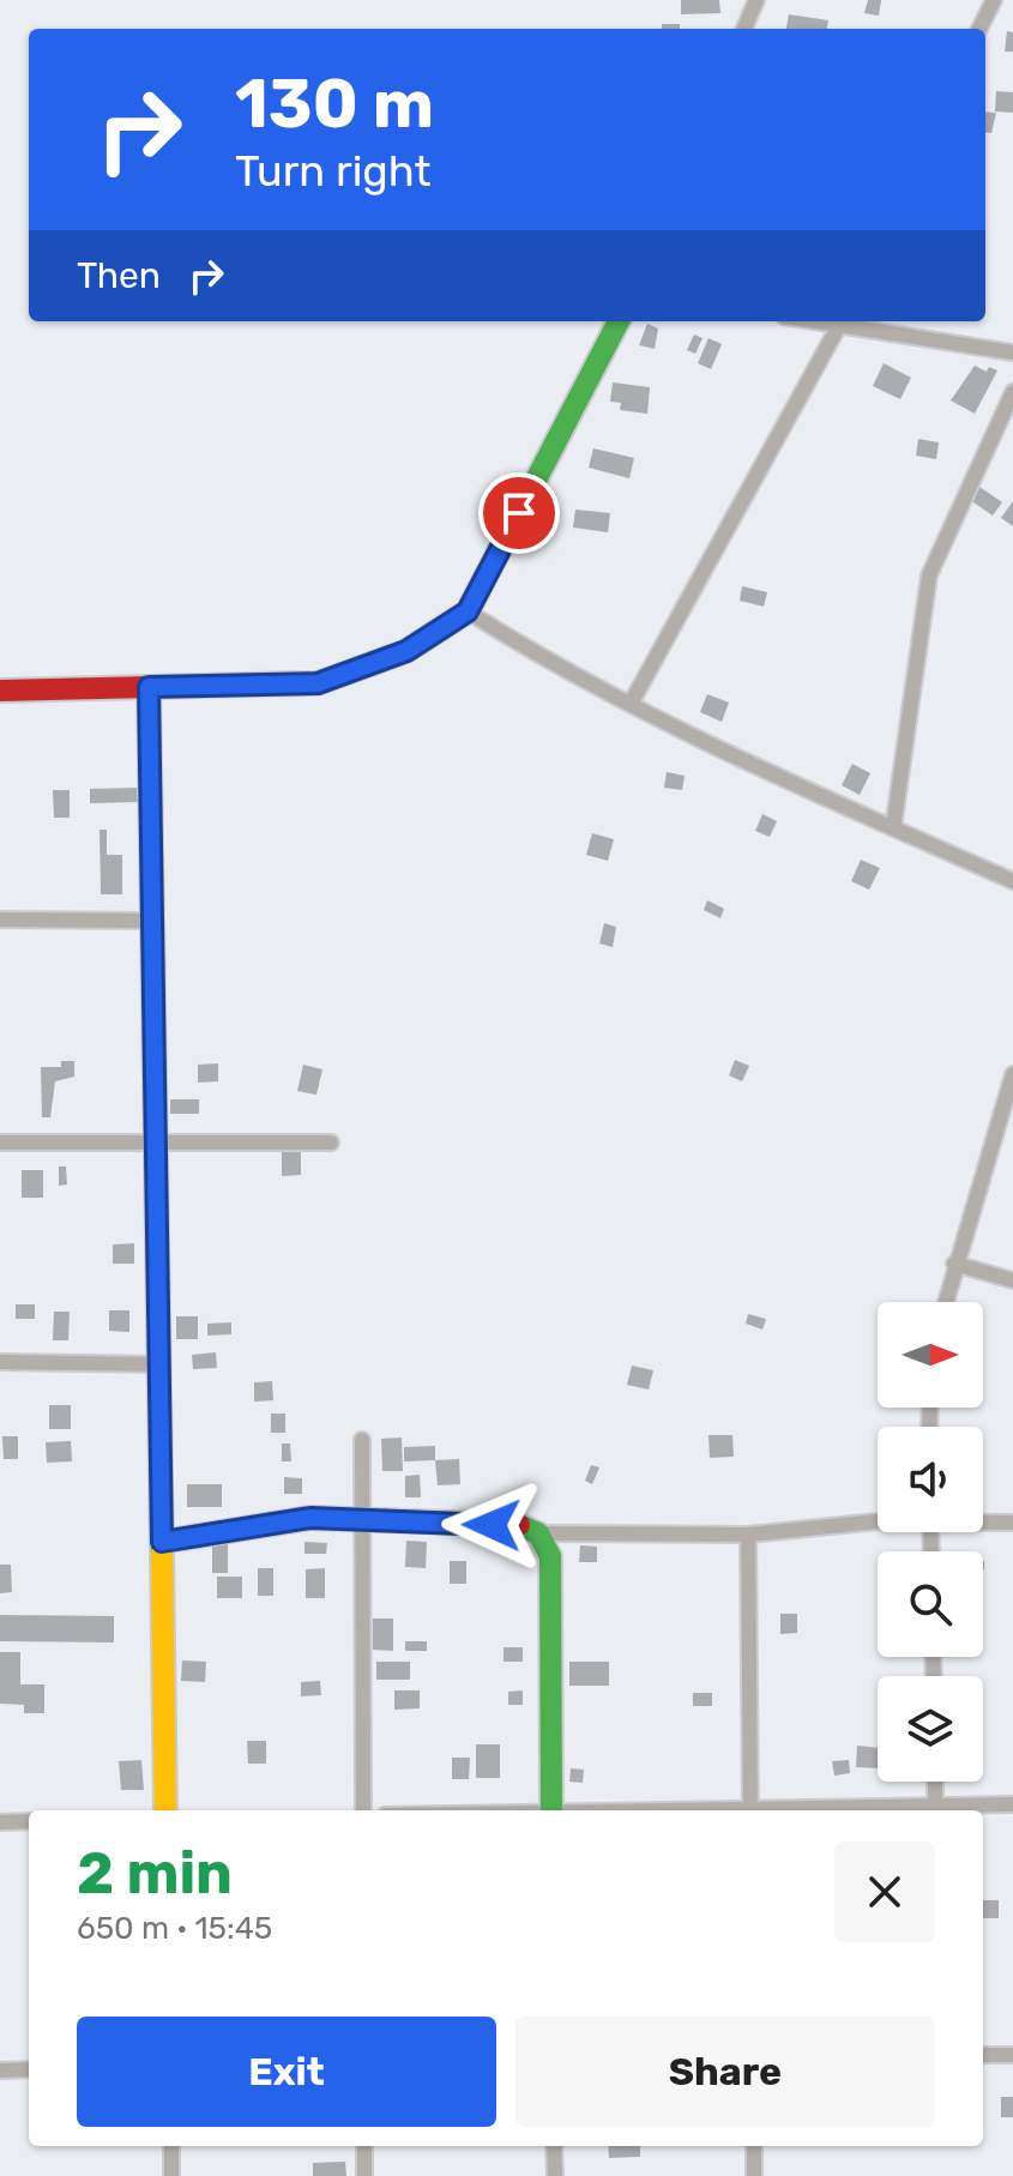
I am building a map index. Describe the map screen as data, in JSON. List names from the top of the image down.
{
  "north": "right",
  "page": {
    "turn": ["130 m", "Turn right"],
    "then": "Then",
    "heading": ["2 min", "650 m · 15:45"],
    "buttons": ["Exit", "Share"]
  }
}
